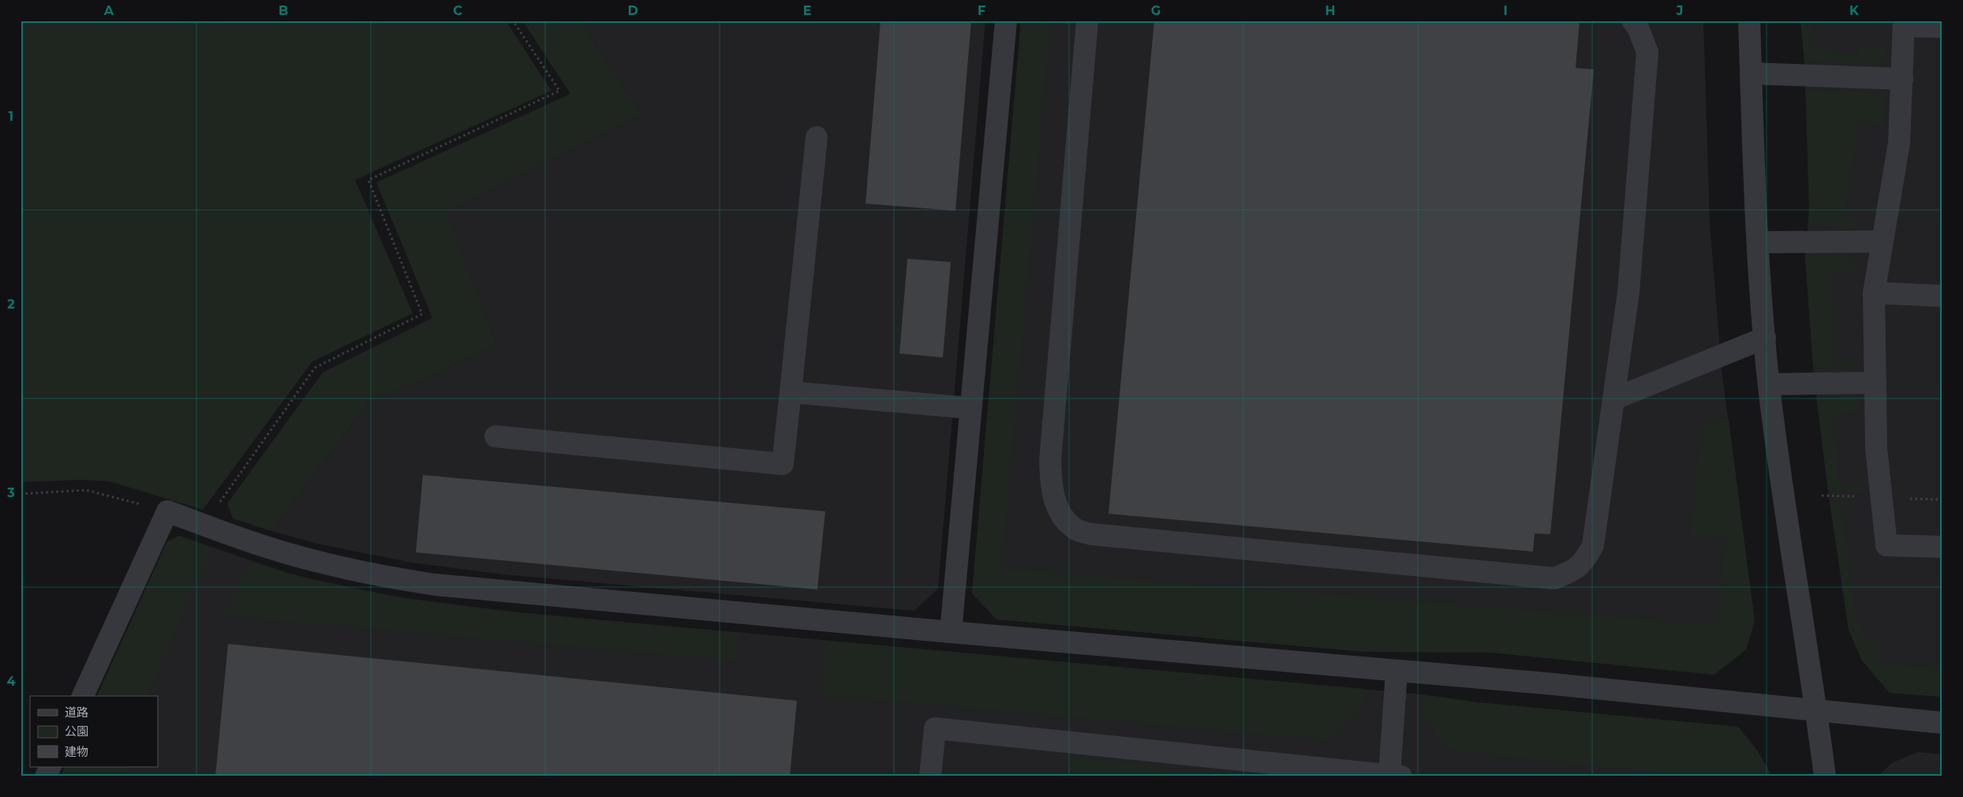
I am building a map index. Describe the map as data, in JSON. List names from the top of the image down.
{
  "legend": ["道路", "公園", "建物"],
  "grid": {
    "columns": [
      "A",
      "B",
      "C",
      "D",
      "E",
      "F",
      "G",
      "H",
      "I",
      "J",
      "K"
    ],
    "rows": [
      "1",
      "2",
      "3",
      "4"
    ]
  }
}
